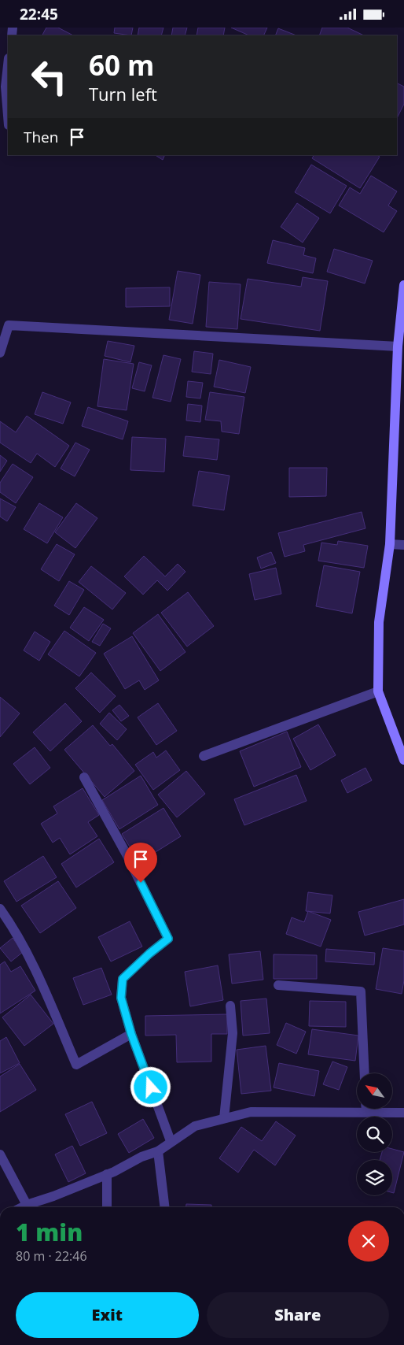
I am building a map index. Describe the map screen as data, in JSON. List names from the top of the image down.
{
  "north": "top left",
  "page": {
    "status": "22:45",
    "turn": ["60 m", "Turn left"],
    "then": "Then",
    "heading": ["1 min", "80 m · 22:46"],
    "buttons": ["Exit", "Share"]
  }
}
